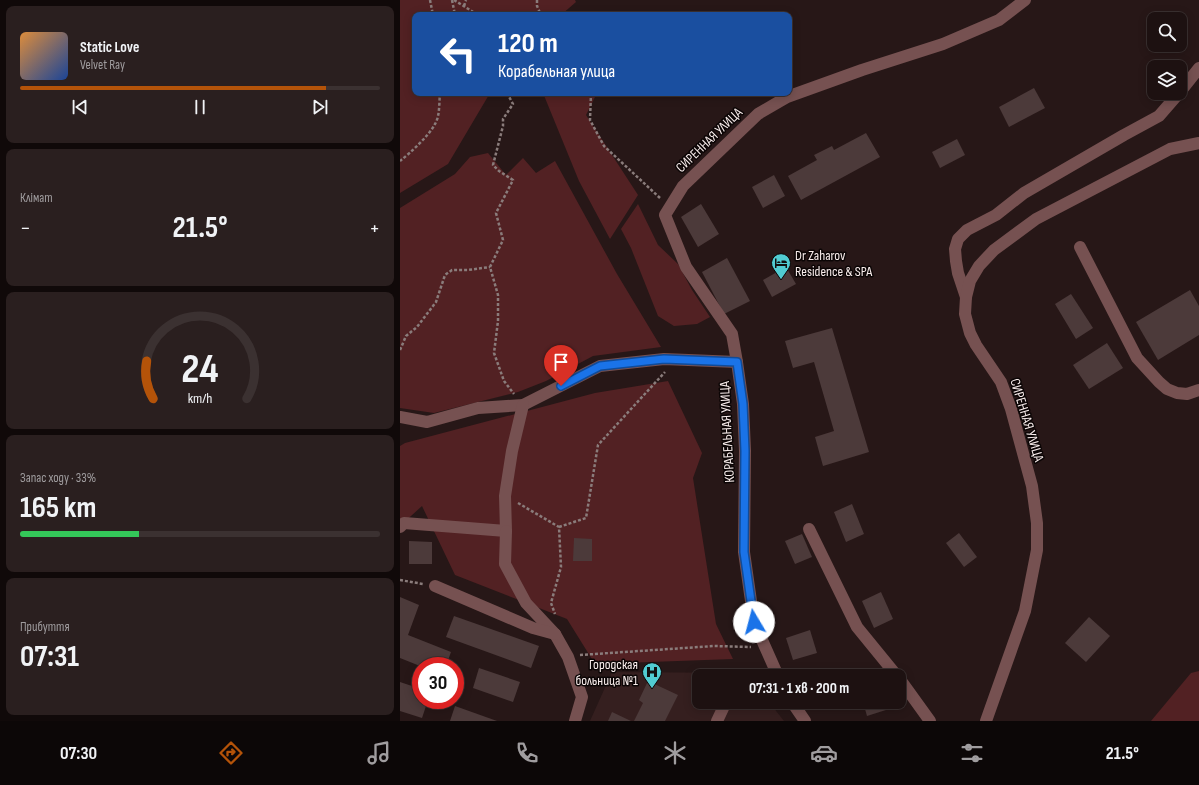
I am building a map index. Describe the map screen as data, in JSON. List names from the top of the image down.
{
  "streets": {
    "street": ["СИРЕННАЯ УЛИЦА", "КОРАБЕЛЬНАЯ УЛИЦА"]
  },
  "places": {
    "hotel": ["Dr Zaharov Residence & SPA"],
    "hospital": ["Городская больница №1"]
  },
  "page": {
    "turn": ["120 m", "Корабельная улица"],
    "song": ["Static Love", "Velvet Ray"],
    "tile": [
      "Клімат",
      ["Запас ходу · 33%", "165 km"],
      ["Прибуття", "07:31"]
    ],
    "heat": ["−", "21.5°", "+"],
    "limit": "30",
    "trip": "07:31 · 1 хв · 200 m",
    "tabs": ["07:30", "21.5°"],
    "gauge": ["24", "km/h"]
  }
}
